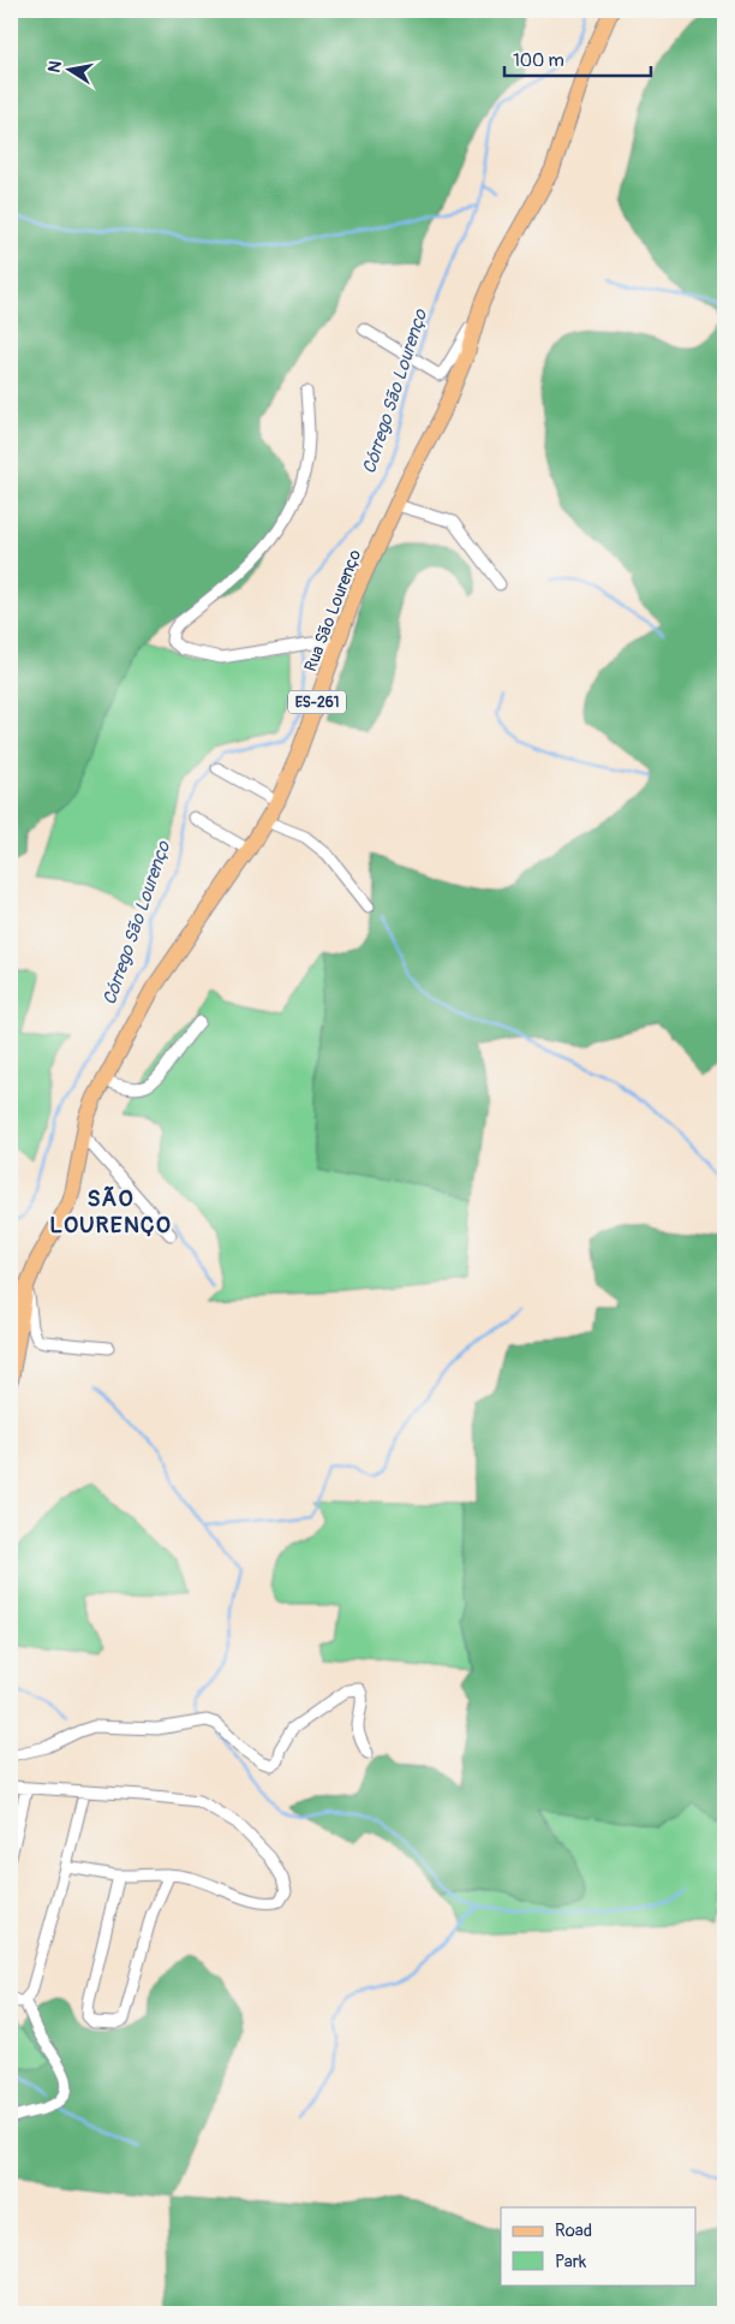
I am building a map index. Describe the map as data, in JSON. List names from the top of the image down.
{
  "streets": {
    "main road": ["Rua São Lourenço", "ES-261"]
  },
  "districts": ["SÃO LOURENÇO"],
  "water": ["Córrego São Lourenço"],
  "legend": ["Road", "Park"],
  "scale_bar": "100 m",
  "north": "left"
}
